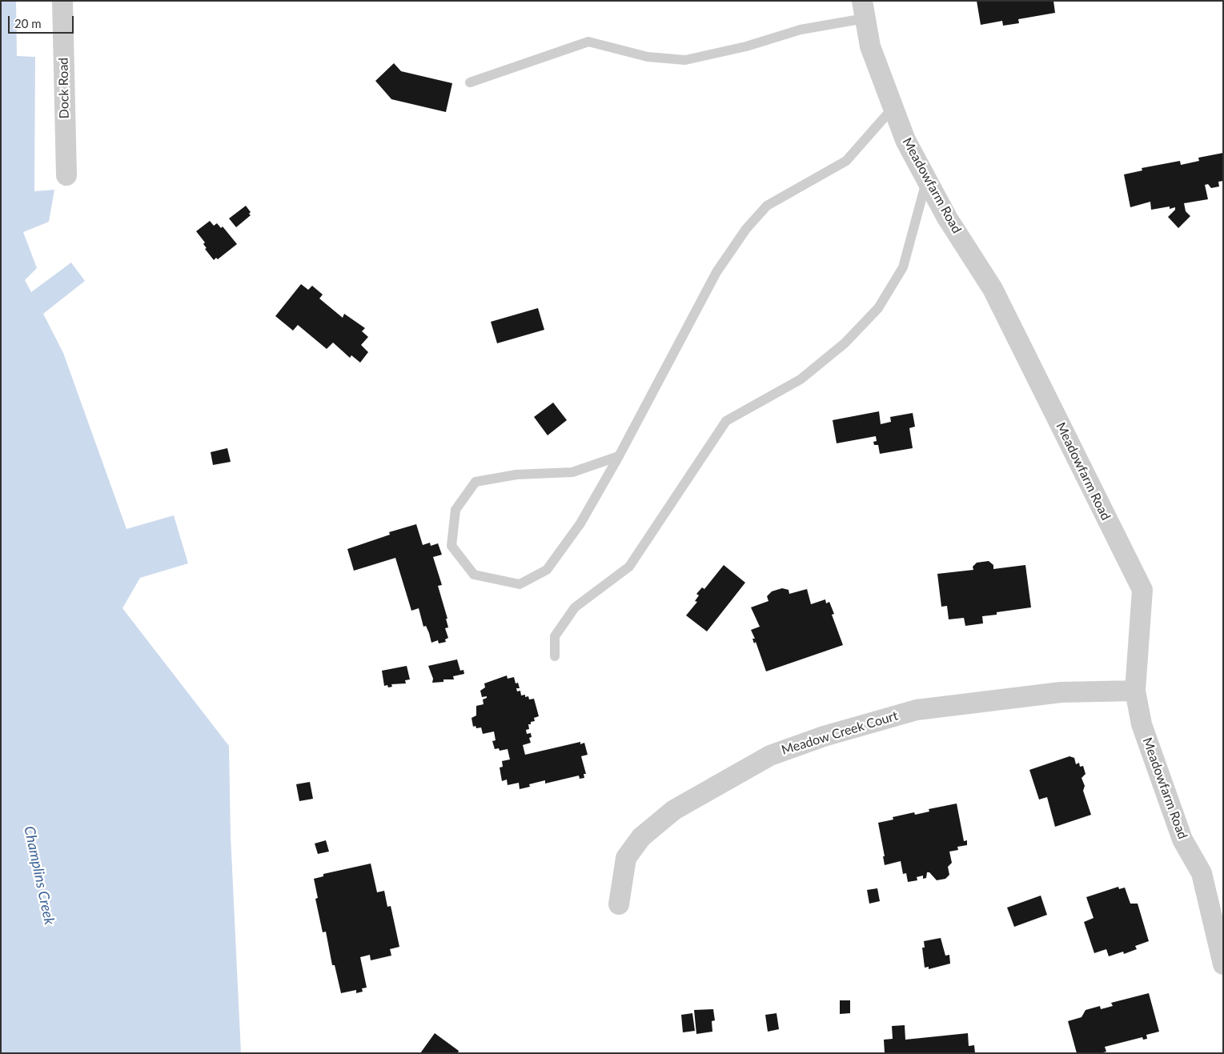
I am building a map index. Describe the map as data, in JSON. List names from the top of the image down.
{
  "streets": {
    "street": ["Dock Road", "Meadowfarm Road", "Meadow Creek Court"]
  },
  "crossings": [
    ["Meadowfarm Road", "Meadow Creek Court"]
  ],
  "water": ["Champlins Creek"],
  "scale_bar": "20 m"
}
